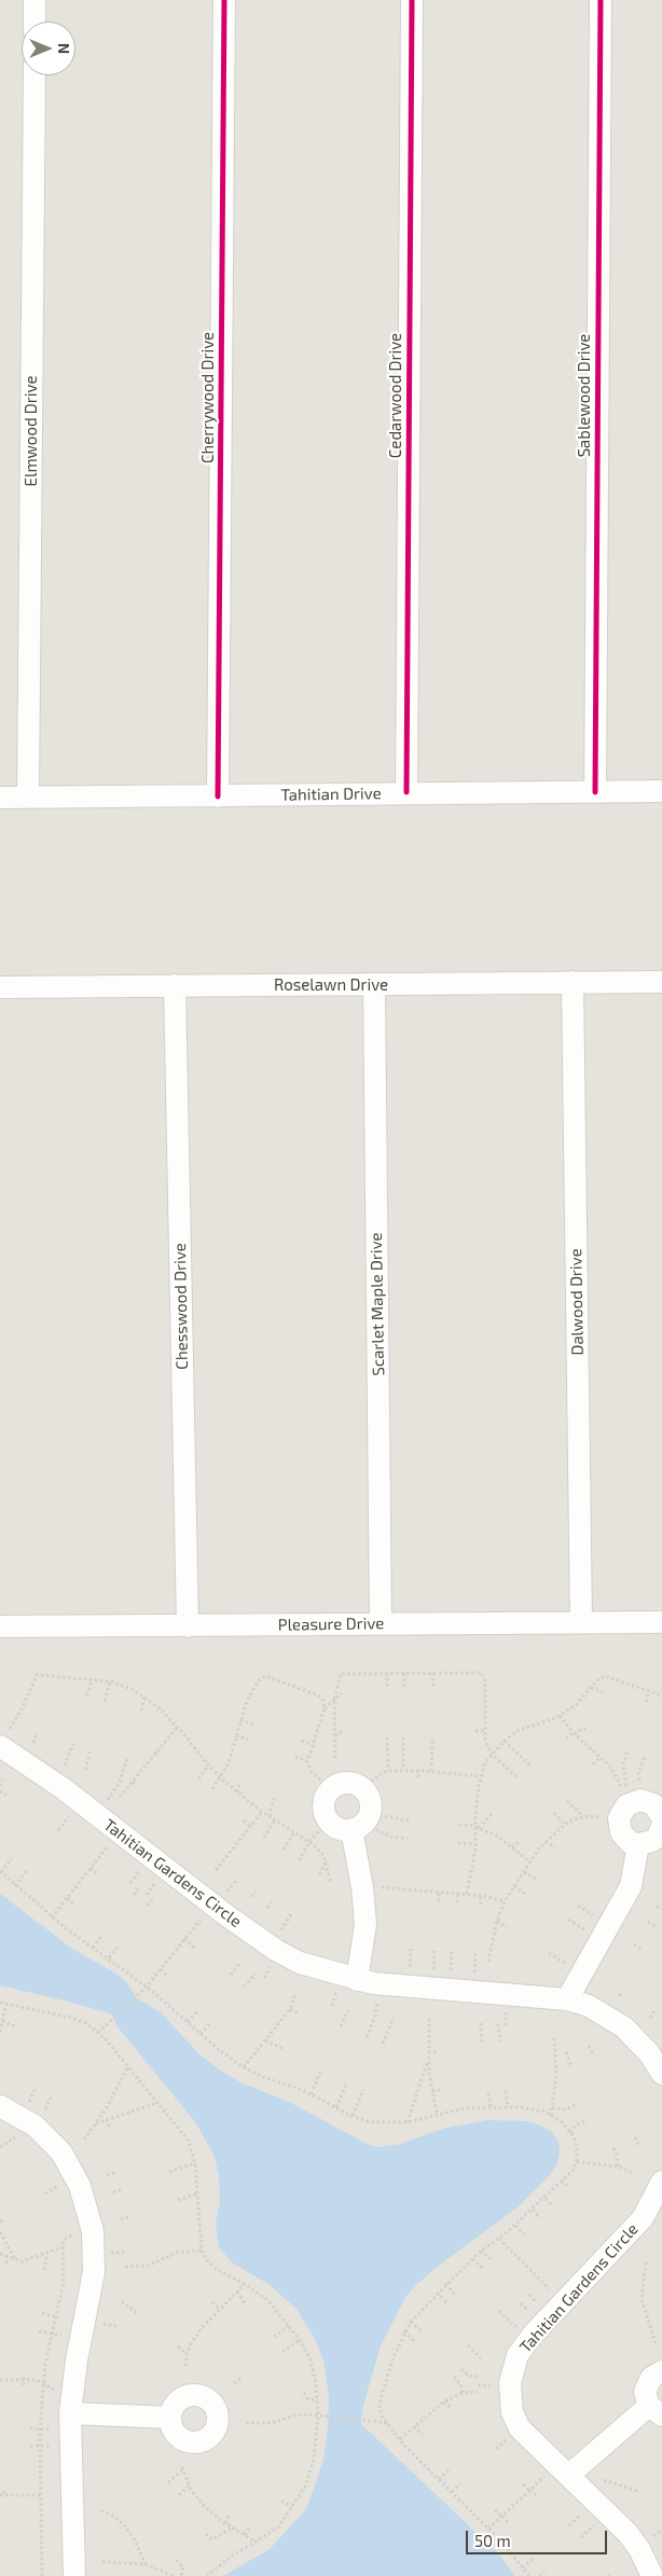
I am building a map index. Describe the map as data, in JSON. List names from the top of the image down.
{
  "streets": {
    "street": [
      "Cedarwood Drive",
      "Sablewood Drive",
      "Cherrywood Drive",
      "Elmwood Drive",
      "Tahitian Drive",
      "Roselawn Drive",
      "Dalwood Drive",
      "Scarlet Maple Drive",
      "Chesswood Drive",
      "Pleasure Drive",
      "Tahitian Gardens Circle"
    ]
  },
  "crossings": [
    ["Cedarwood Drive", "Tahitian Drive"],
    ["Sablewood Drive", "Tahitian Drive"],
    ["Cherrywood Drive", "Tahitian Drive"],
    ["Elmwood Drive", "Tahitian Drive"],
    ["Roselawn Drive", "Dalwood Drive"],
    ["Roselawn Drive", "Scarlet Maple Drive"],
    ["Roselawn Drive", "Chesswood Drive"],
    ["Dalwood Drive", "Pleasure Drive"],
    ["Scarlet Maple Drive", "Pleasure Drive"],
    ["Chesswood Drive", "Pleasure Drive"]
  ],
  "scale_bar": "50 m",
  "north": "right"
}
